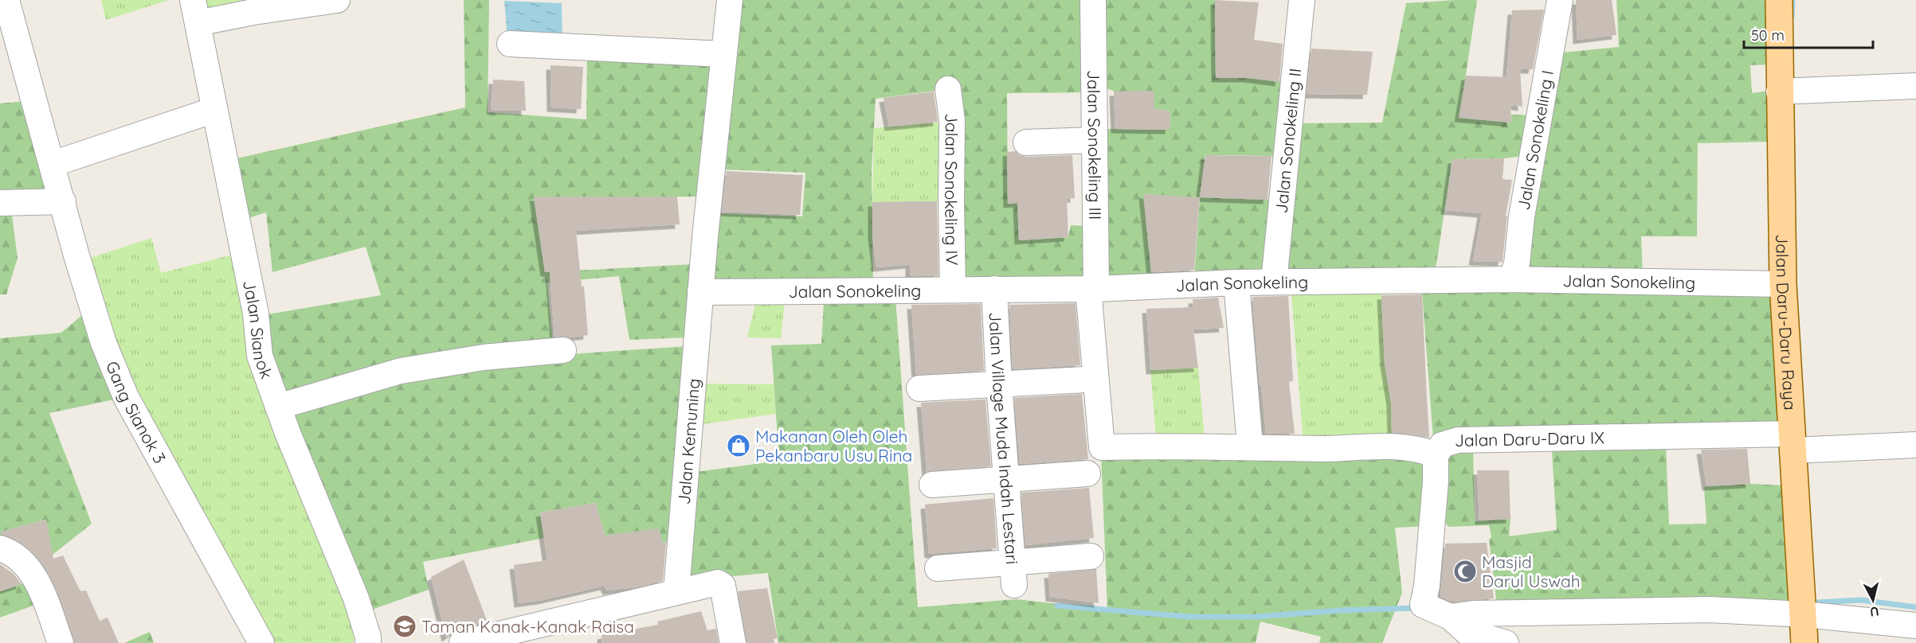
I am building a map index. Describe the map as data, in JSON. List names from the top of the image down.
{
  "streets": {
    "main road": ["Jalan Daru-Daru Raya"],
    "street": [
      "Jalan Sonokeling I",
      "Jalan Sonokeling II",
      "Jalan Sonokeling III",
      "Jalan Sonokeling IV",
      "Jalan Sonokeling",
      "Jalan Sianok",
      "Gang Sianok 3",
      "Jalan Village Muda Indah Lestari",
      "Jalan Daru-Daru IX",
      "Jalan Kemuning"
    ]
  },
  "crossings": [
    ["Jalan Sonokeling I", "Jalan Sonokeling"],
    ["Jalan Sonokeling II", "Jalan Sonokeling"],
    ["Jalan Sonokeling III", "Jalan Sonokeling"],
    ["Jalan Sonokeling III", "Jalan Daru-Daru IX"],
    ["Jalan Sonokeling IV", "Jalan Sonokeling"],
    ["Jalan Sonokeling", "Jalan Daru-Daru Raya"],
    ["Jalan Sonokeling", "Jalan Village Muda Indah Lestari"],
    ["Jalan Sonokeling", "Jalan Kemuning"],
    ["Jalan Daru-Daru Raya", "Jalan Daru-Daru IX"]
  ],
  "places": {
    "shop": ["Makanan Oleh Oleh Pekanbaru Usu Rina"],
    "mosque": ["Masjid Darul Uswah"],
    "school or university": ["Taman Kanak-Kanak Raisa"]
  },
  "scale_bar": "50 m",
  "north": "bottom"
}
